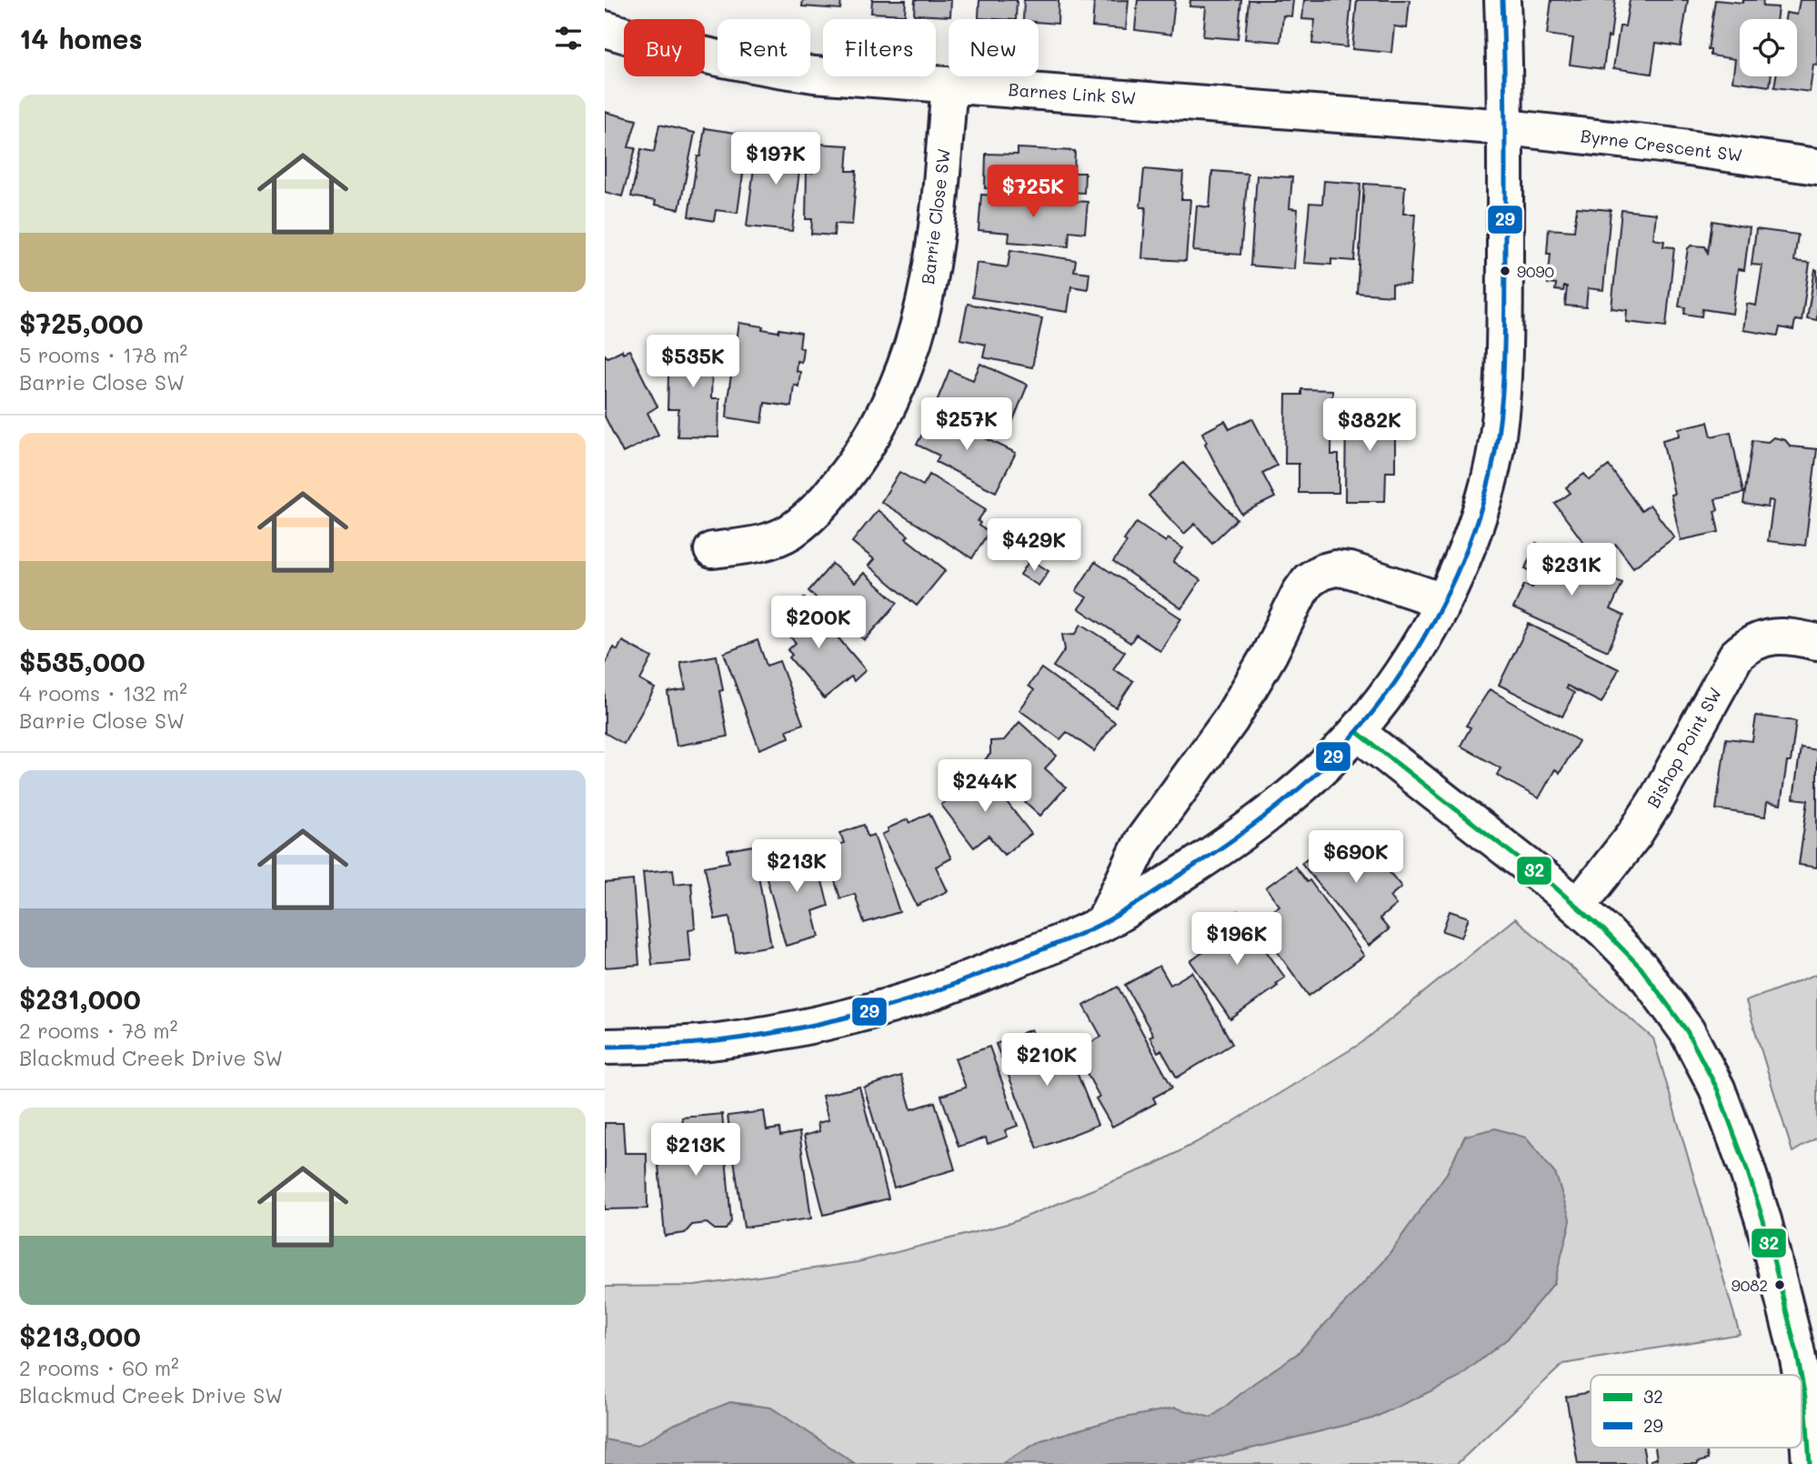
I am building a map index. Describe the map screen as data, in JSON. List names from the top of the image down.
{
  "streets": {
    "street": [
      "Barnes Link SW",
      "Byrne Crescent SW",
      "Barrie Close SW",
      "Bishop Point SW"
    ]
  },
  "crossings": [
    ["Barnes Link SW", "Byrne Crescent SW"],
    ["Barnes Link SW", "Barrie Close SW"]
  ],
  "places": ["9090", "9082"],
  "lines": ["transit line 29", "transit line 32"],
  "legend": ["32", "29"],
  "page": {
    "heading": "14 homes",
    "chip": [
      "Buy",
      "Rent",
      "Filters",
      "New"
    ],
    "list": [
      {
        "name": "$725,000",
        "note": "5 rooms · 178 m² · Barrie Close SW"
      },
      {
        "name": "$535,000",
        "note": "4 rooms · 132 m² · Barrie Close SW"
      },
      {
        "name": "$231,000",
        "note": "2 rooms · 78 m² · Blackmud Creek Drive SW"
      },
      {
        "name": "$213,000",
        "note": "2 rooms · 60 m² · Blackmud Creek Drive SW"
      }
    ],
    "price": [
      "$197K",
      "$725K",
      "$535K",
      "$257K",
      "$382K",
      "$429K",
      "$231K",
      "$200K",
      "$244K",
      "$690K",
      "$213K",
      "$196K",
      "$210K",
      "$213K"
    ]
  }
}
